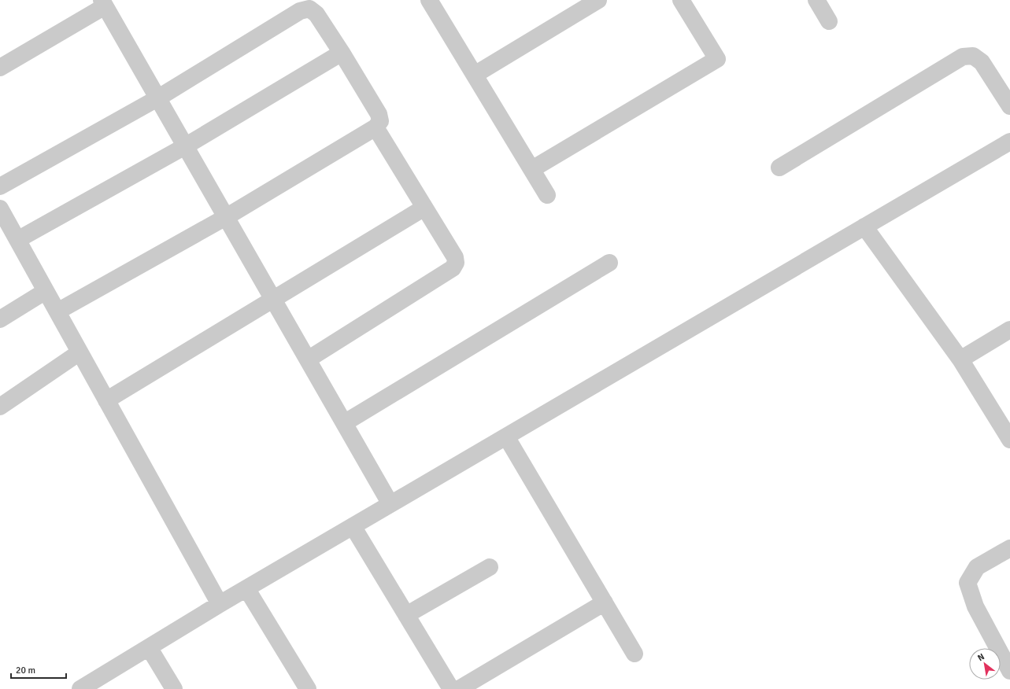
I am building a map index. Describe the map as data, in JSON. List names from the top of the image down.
{
  "scale_bar": "20 m",
  "north": "top left"
}
